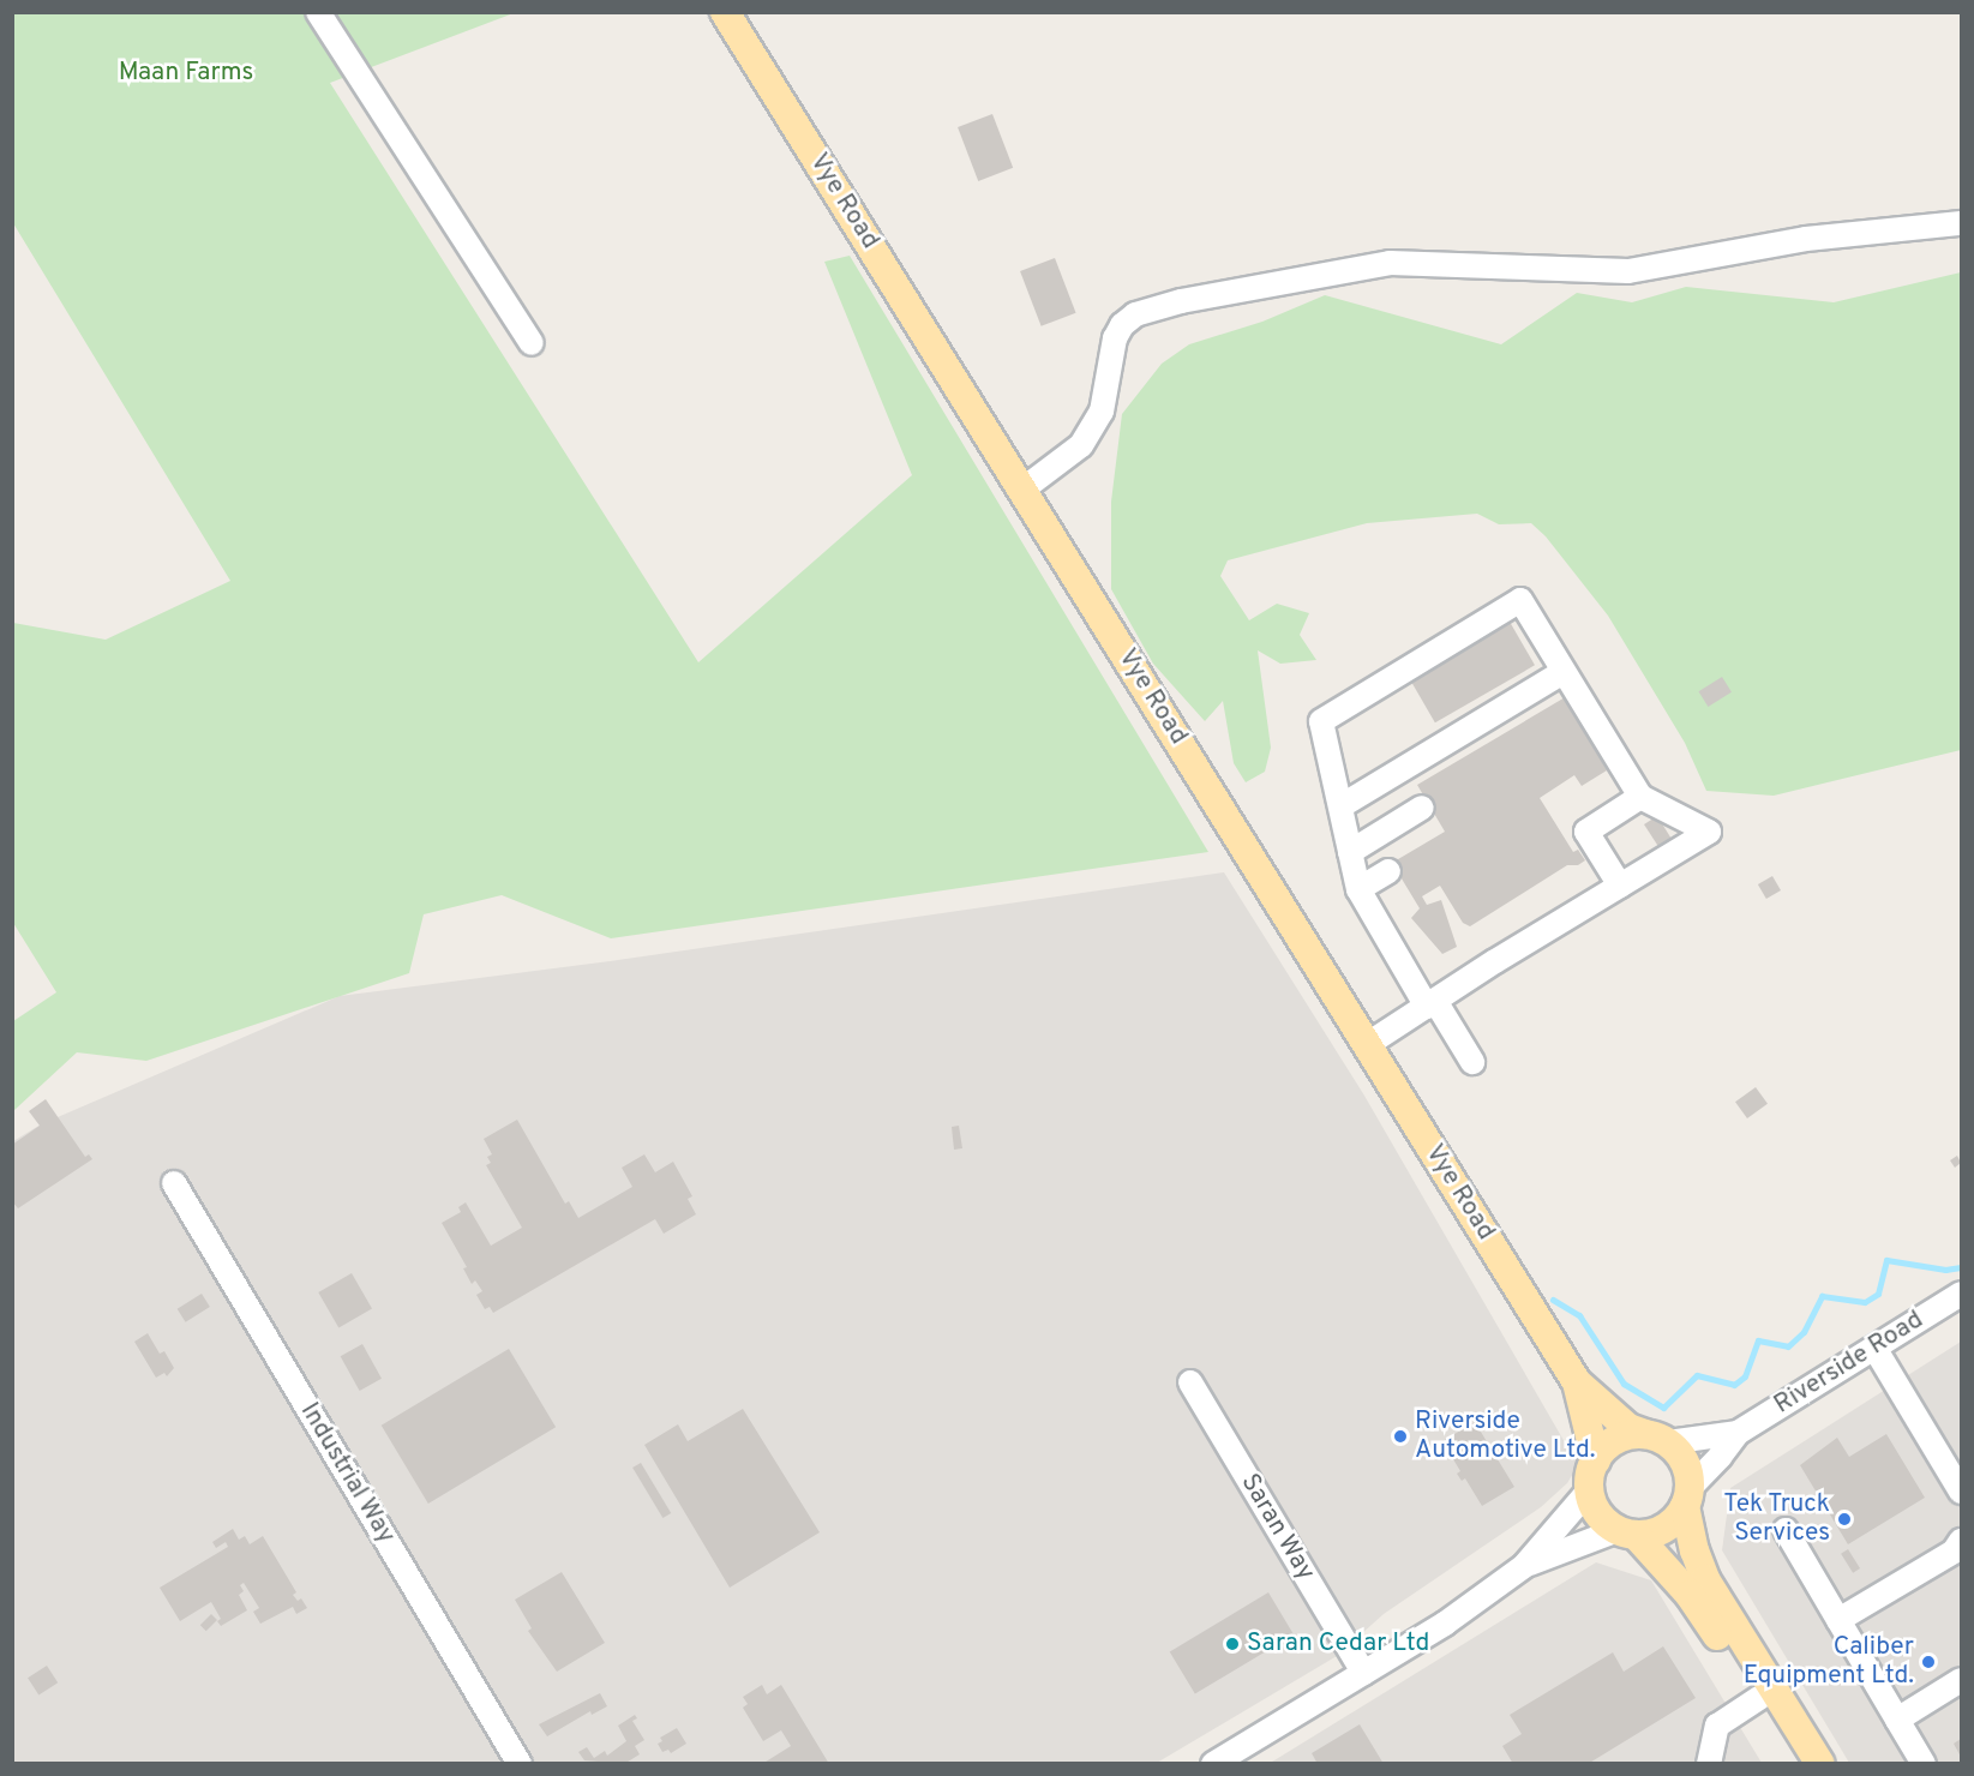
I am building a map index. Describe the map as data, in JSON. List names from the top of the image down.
{
  "streets": {
    "main road": ["Vye Road"],
    "street": ["Riverside Road", "Industrial Way", "Saran Way"]
  },
  "crossings": [
    ["Vye Road", "Riverside Road"]
  ],
  "parks": ["Maan Farms"],
  "places": [
    "Riverside Automotive Ltd.",
    "Tek Truck Services",
    "Saran Cedar Ltd",
    "Caliber Equipment Ltd."
  ]
}
